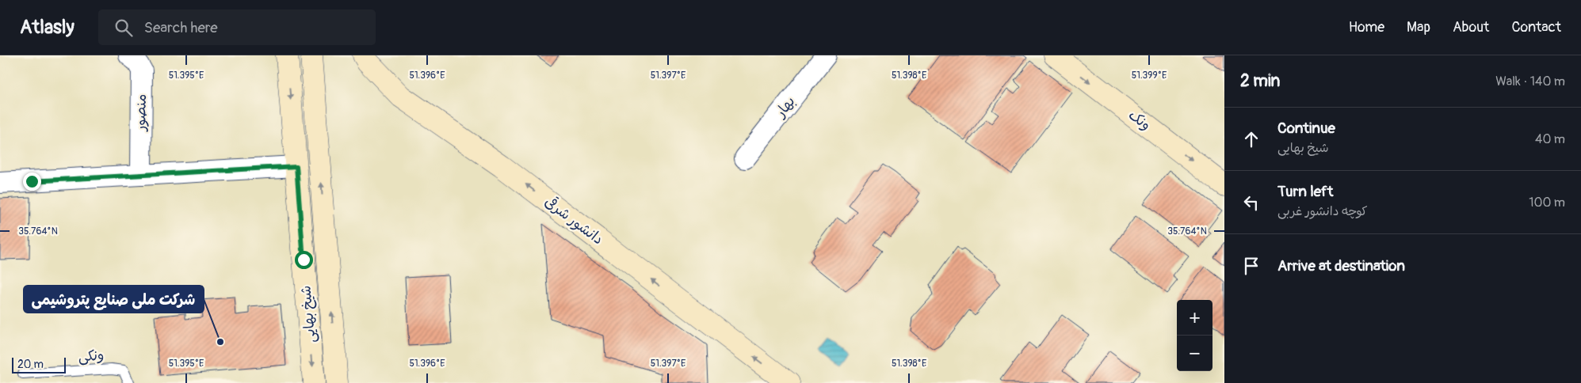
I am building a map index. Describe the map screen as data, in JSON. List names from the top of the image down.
{
  "streets": {
    "main road": ["ونک", "دانشور شرقی", "شیخ بهایی"],
    "street": ["بهار", "منصور"],
    "lane": ["ونکی"]
  },
  "one_way": ["ونک", "دانشور شرقی"],
  "places": ["شرکت ملی صنایع پتروشیمی"],
  "scale_bar": "20 m",
  "page": {
    "header": "Atlasly",
    "search": "Search here",
    "nav": [
      "Home",
      "Map",
      "About",
      "Contact"
    ],
    "heading": ["2 min", "Walk · 140 m"],
    "list": [
      ["Continue", "شیخ بهایی", "40 m"],
      ["Turn left", "کوچه دانشور غربی", "100 m"],
      "Arrive at destination"
    ],
    "map_buttons": ["+", "−"],
    "scale": "20 m"
  },
  "coordinates": [
    "51.395°E",
    "51.396°E",
    "51.397°E",
    "51.398°E",
    "51.399°E",
    "35.764°N"
  ]
}
